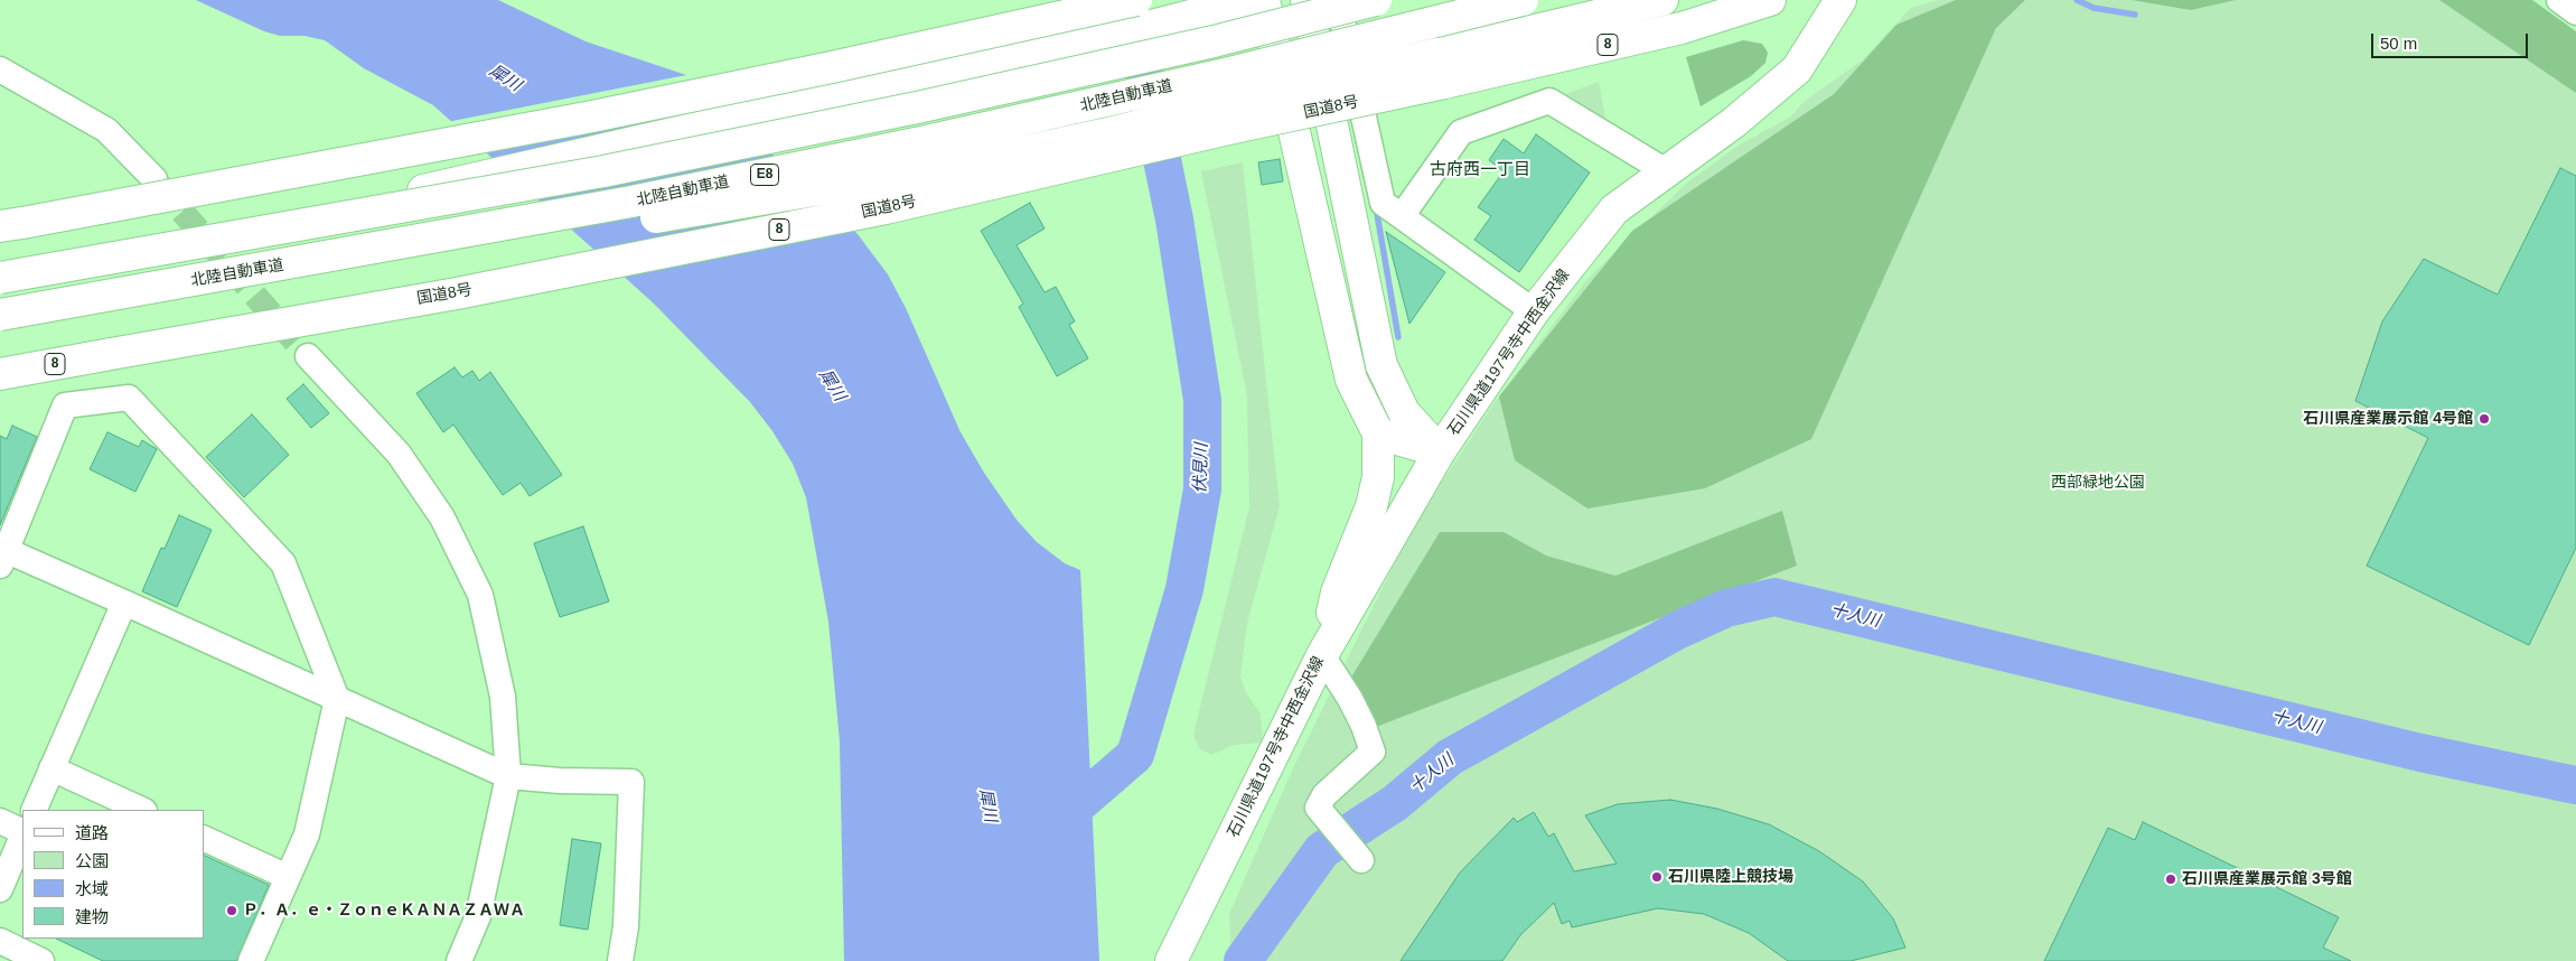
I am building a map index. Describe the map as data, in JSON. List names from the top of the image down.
{
  "streets": {
    "main road": [
      "8",
      "北陸自動車道",
      "国道8号",
      "E8",
      "石川県道197号寺中西金沢線"
    ]
  },
  "districts": ["古府西一丁目"],
  "water": ["犀川", "伏見川", "十人川"],
  "parks": ["西部緑地公園"],
  "places": [
    "石川県産業展示館 4号館",
    "石川県陸上競技場",
    "石川県産業展示館 3号館",
    "Ｐ．Ａ．ｅ・ＺｏｎｅＫＡＮＡＺＡＷＡ"
  ],
  "legend": [
    "道路",
    "公園",
    "水域",
    "建物"
  ],
  "scale_bar": "50 m"
}
